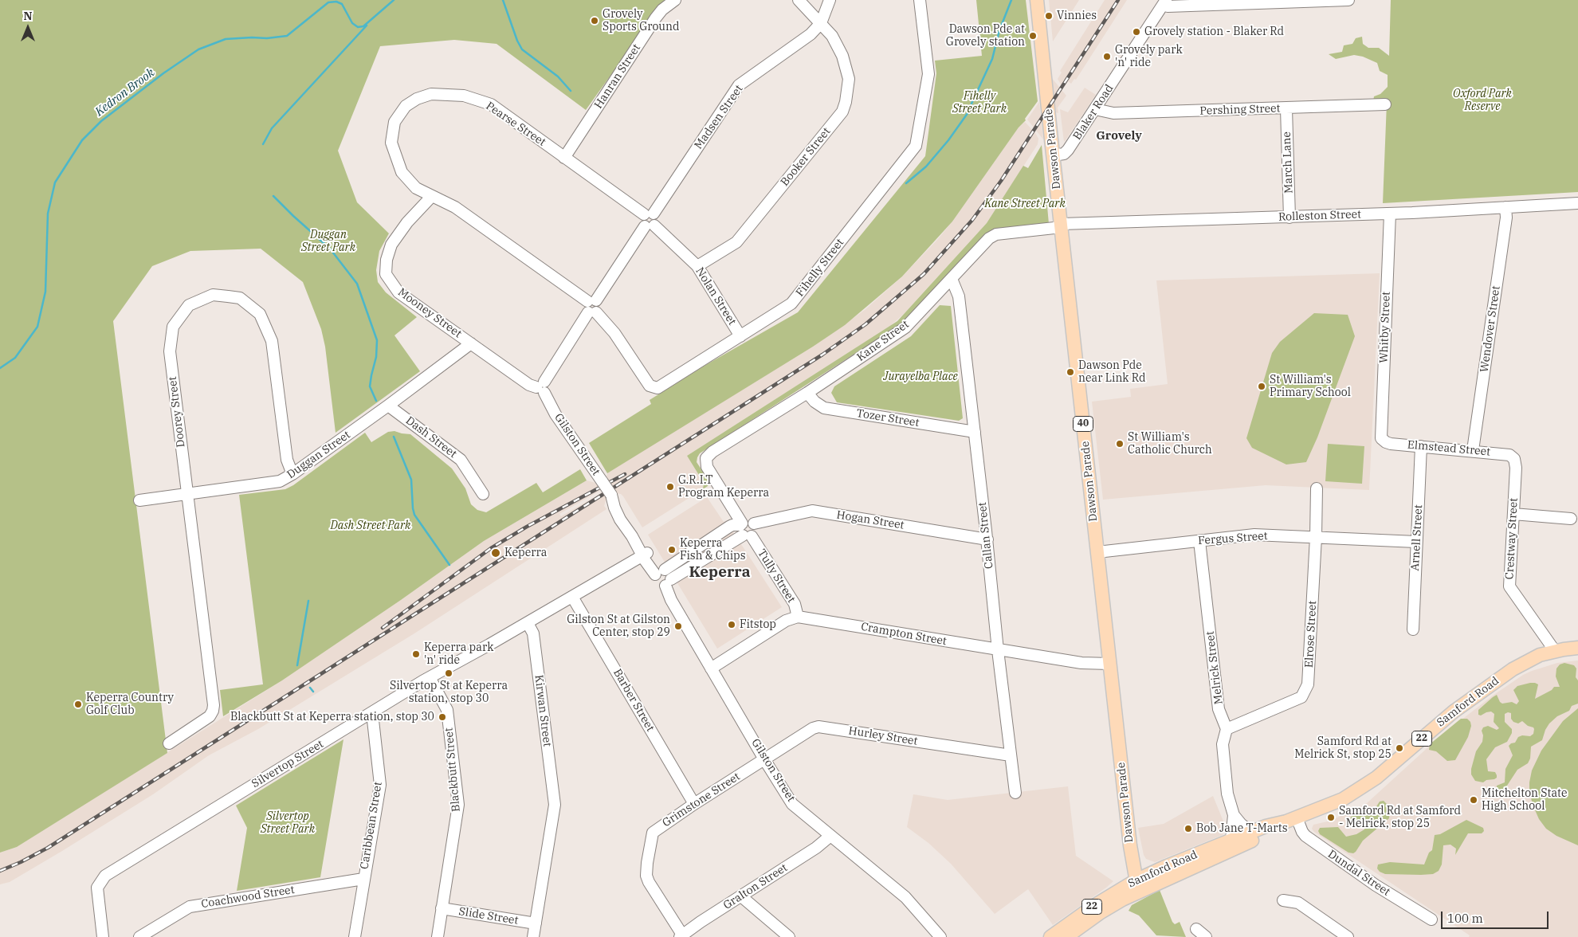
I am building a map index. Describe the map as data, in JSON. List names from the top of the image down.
{
  "streets": {
    "main road": [
      "Dawson Parade",
      "40",
      "Samford Road",
      "22"
    ],
    "street": [
      "Hanran Street",
      "Pershing Street",
      "Blaker Road",
      "Madsen Street",
      "Pearse Street",
      "Booker Street",
      "March Lane",
      "Rolleston Street",
      "Fihelly Street",
      "Nolan Street",
      "Mooney Street",
      "Whitby Street",
      "Wendover Street",
      "Kane Street",
      "Doorey Street",
      "Tozer Street",
      "Dash Street",
      "Gilston Street",
      "Elmstead Street",
      "Duggan Street",
      "Hogan Street",
      "Callan Street",
      "Arnell Street",
      "Fergus Street",
      "Crestway Street",
      "Tully Street",
      "Crampton Street",
      "Elrose Street",
      "Melrick Street",
      "Barber Street",
      "Kirwan Street",
      "Hurley Street",
      "Silvertop Street",
      "Blackbutt Street",
      "Grimstone Street",
      "Caribbean Street",
      "Dundal Street",
      "Gralton Street",
      "Coachwood Street",
      "Slide Street"
    ]
  },
  "crossings": [
    ["Hanran Street", "Pearse Street"],
    ["Pershing Street", "Blaker Road"],
    ["Pershing Street", "March Lane"],
    ["Blaker Road", "Dawson Parade"],
    ["Madsen Street", "Pearse Street"],
    ["Madsen Street", "Booker Street"],
    ["Pearse Street", "Mooney Street"],
    ["Dawson Parade", "Rolleston Street"],
    ["Dawson Parade", "Kane Street"],
    ["Dawson Parade", "Fergus Street"],
    ["Dawson Parade", "Crampton Street"],
    ["Dawson Parade", "Samford Road"],
    ["Booker Street", "Nolan Street"],
    ["March Lane", "Rolleston Street"],
    ["Rolleston Street", "Whitby Street"],
    ["Rolleston Street", "Wendover Street"],
    ["Rolleston Street", "Kane Street"],
    ["Fihelly Street", "Nolan Street"],
    ["Mooney Street", "Gilston Street"],
    ["Mooney Street", "Duggan Street"],
    ["Whitby Street", "Elmstead Street"],
    ["Wendover Street", "Elmstead Street"],
    ["Kane Street", "Tozer Street"],
    ["Kane Street", "Callan Street"],
    ["Kane Street", "Tully Street"],
    ["Doorey Street", "Duggan Street"],
    ["Tozer Street", "Callan Street"],
    ["Dash Street", "Duggan Street"],
    ["Gilston Street", "Hurley Street"],
    ["Gilston Street", "Grimstone Street"],
    ["Gilston Street", "Gralton Street"],
    ["Elmstead Street", "Arnell Street"],
    ["Elmstead Street", "Crestway Street"],
    ["Hogan Street", "Callan Street"],
    ["Hogan Street", "Tully Street"],
    ["Callan Street", "Crampton Street"],
    ["Callan Street", "Hurley Street"],
    ["Arnell Street", "Fergus Street"],
    ["Fergus Street", "Elrose Street"],
    ["Fergus Street", "Melrick Street"],
    ["Crestway Street", "Samford Road"],
    ["Tully Street", "Crampton Street"],
    ["Elrose Street", "Melrick Street"],
    ["Barber Street", "Grimstone Street"],
    ["Samford Road", "Dundal Street"],
    ["Kirwan Street", "Silvertop Street"],
    ["Kirwan Street", "Slide Street"],
    ["Hurley Street", "Grimstone Street"],
    ["Silvertop Street", "Blackbutt Street"],
    ["Silvertop Street", "Caribbean Street"],
    ["Blackbutt Street", "Slide Street"],
    ["Grimstone Street", "Gralton Street"],
    ["Caribbean Street", "Coachwood Street"]
  ],
  "districts": ["Grovely", "Keperra"],
  "water": ["Kedron Brook"],
  "parks": [
    "Oxford Park Reserve",
    "Fihelly Street Park",
    "Kane Street Park",
    "Duggan Street Park",
    "Jurayelba Place",
    "Dash Street Park",
    "Silvertop Street Park"
  ],
  "places": [
    "Vinnies",
    "Grovely Sports Ground",
    "Grovely station - Blaker Rd",
    "Dawson Pde at Grovely station",
    "Grovely park 'n' ride",
    "Dawson Pde near Link Rd",
    "St William's Primary School",
    "St William's Catholic Church",
    "G.R.I.T Program Keperra",
    "Keperra Fish & Chips",
    "Keperra",
    "Fitstop",
    "Gilston St at Gilston Center, stop 29",
    "Keperra park 'n' ride",
    "Silvertop St at Keperra station, stop 30",
    "Keperra Country Golf Club",
    "Blackbutt St at Keperra station, stop 30",
    "Samford Rd at Melrick St, stop 25",
    "Mitchelton State High School",
    "Samford Rd at Samford - Melrick, stop 25",
    "Bob Jane T-Marts"
  ],
  "scale_bar": "100 m",
  "north": "top"
}
